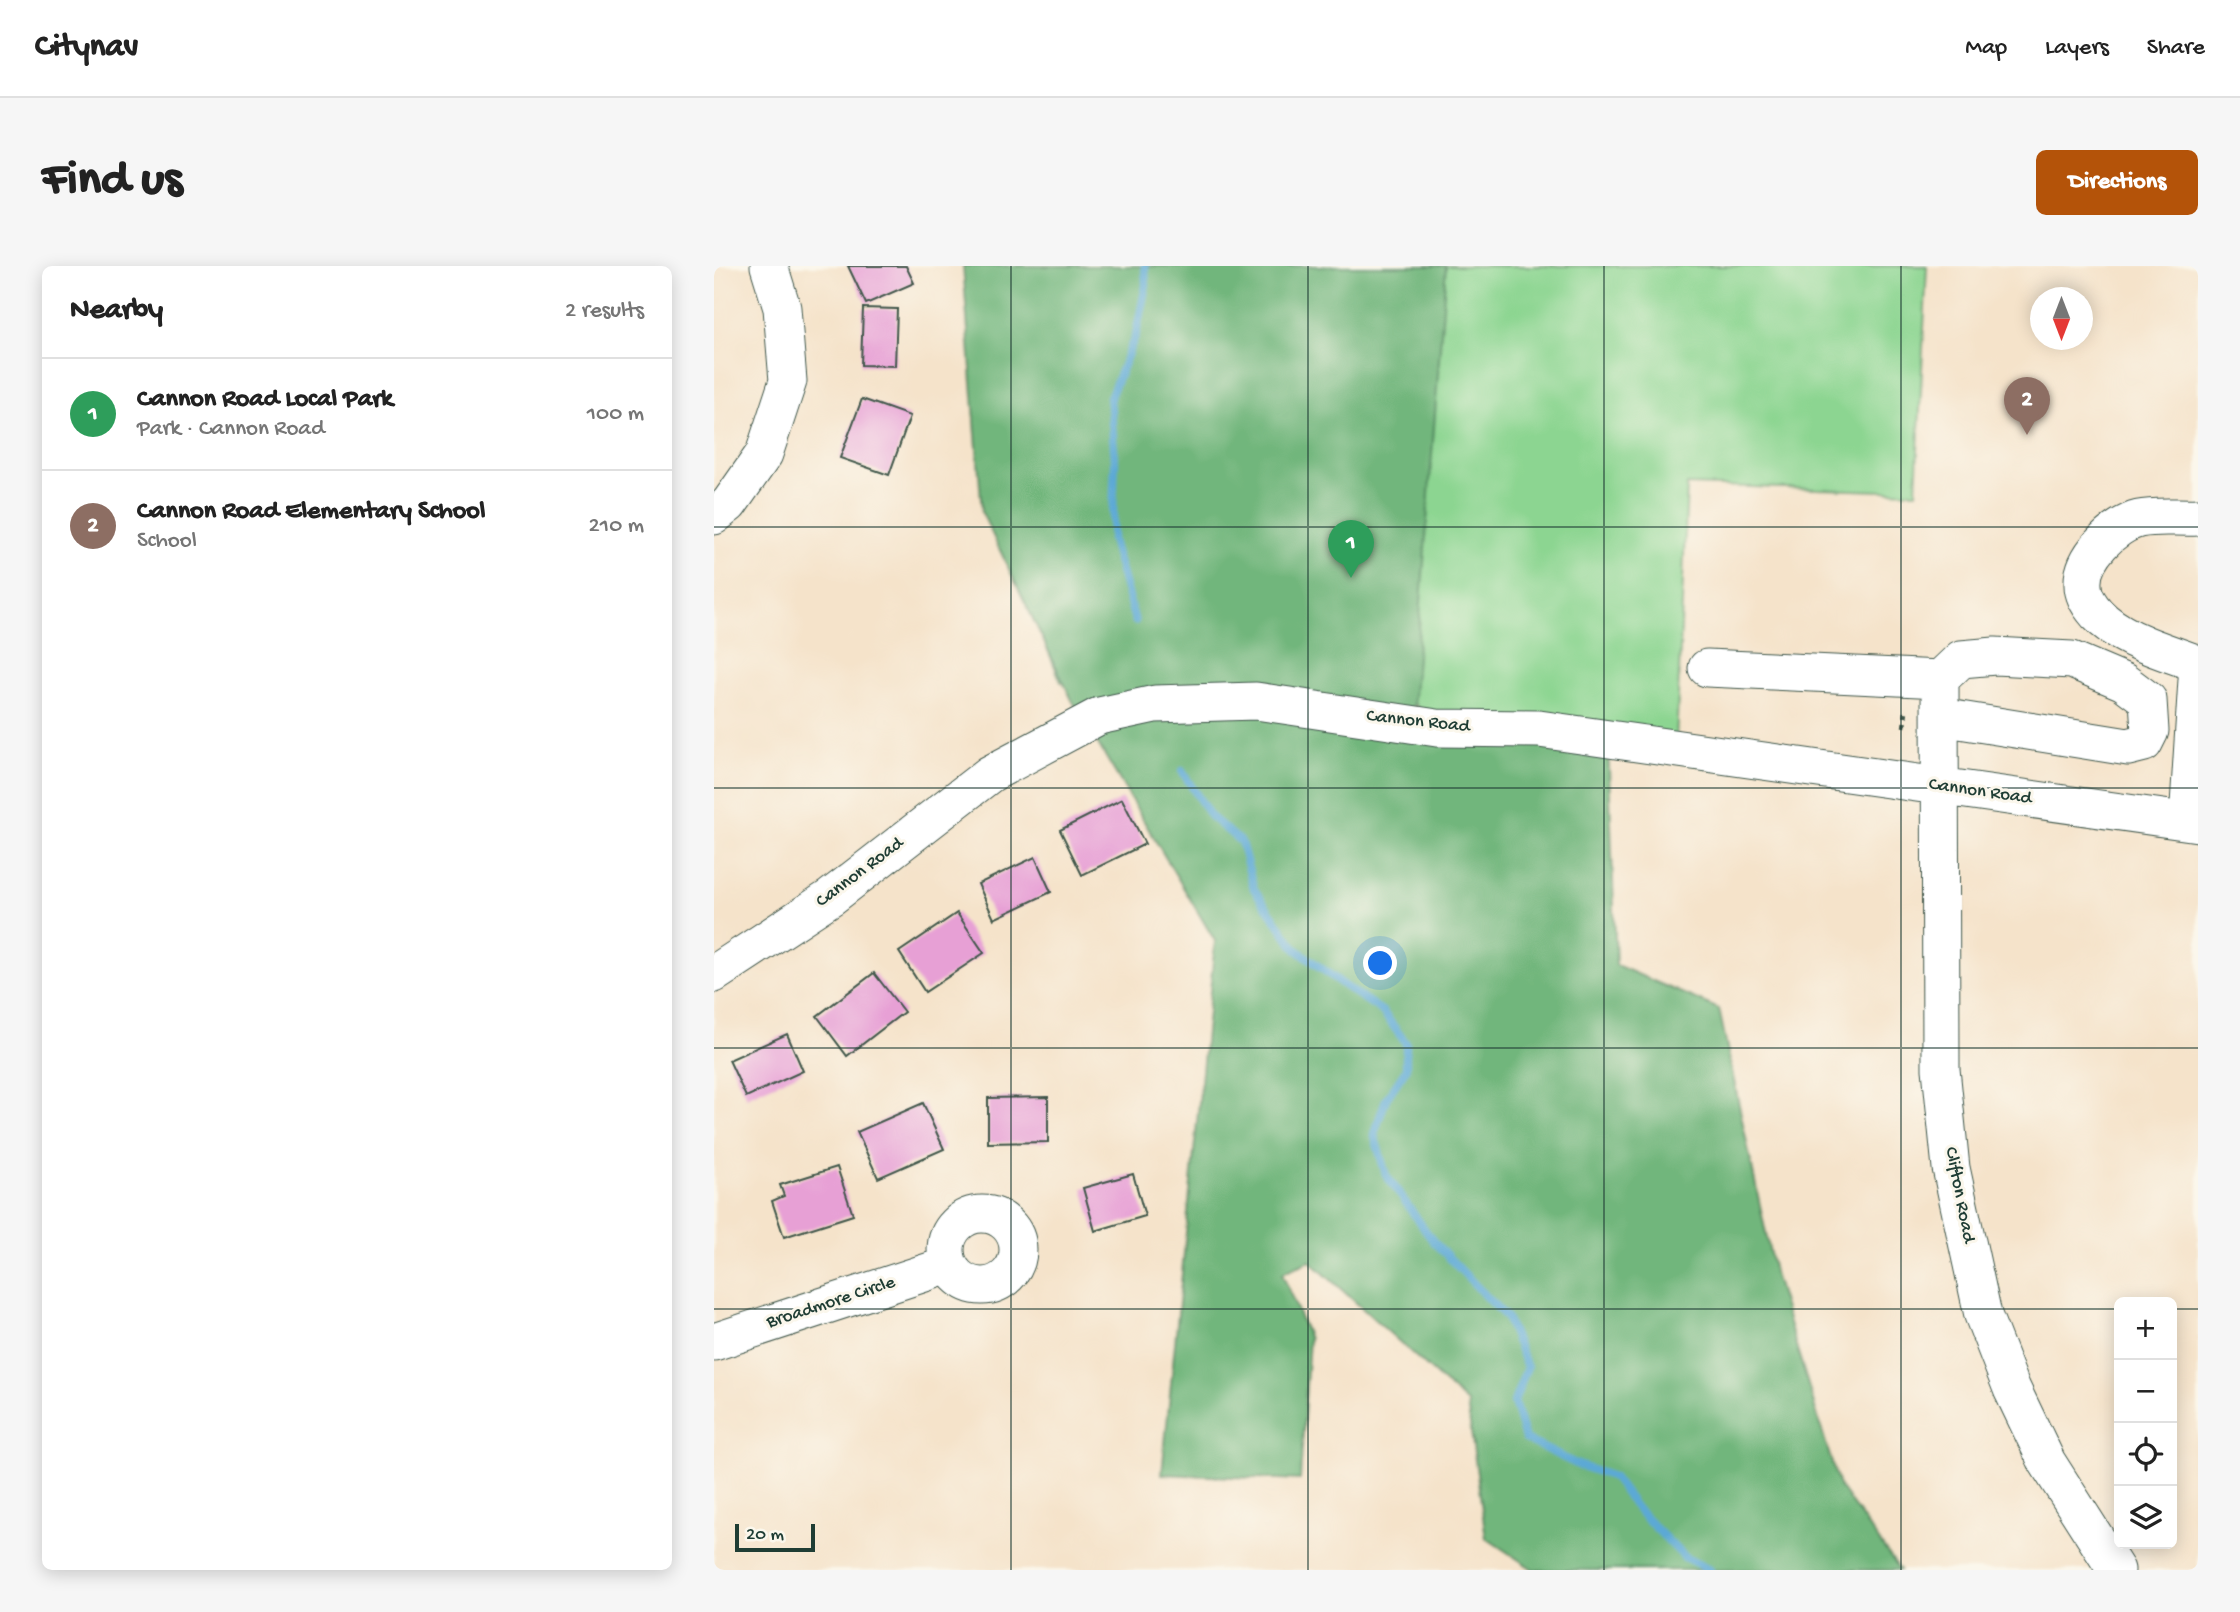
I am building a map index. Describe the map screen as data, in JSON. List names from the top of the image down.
{
  "streets": {
    "street": ["Cannon Road", "Clifton Road", "Broadmore Circle"]
  },
  "crossings": [
    ["Cannon Road", "Clifton Road"]
  ],
  "scale_bar": "20 m",
  "north": "bottom",
  "page": {
    "header": "Citynav",
    "nav": ["Map", "Layers", "Share"],
    "buttons": "Directions",
    "title": "Find us",
    "heading": ["Nearby", "2 results"],
    "list": [
      {
        "mark": "1",
        "name": "Cannon Road Local Park",
        "note": "Park · Cannon Road",
        "value": "100 m"
      },
      {
        "mark": "2",
        "name": "Cannon Road Elementary School",
        "note": "School",
        "value": "210 m"
      }
    ],
    "pins": ["2", "1"],
    "map_buttons": ["+", "−"],
    "scale": "20 m"
  }
}
